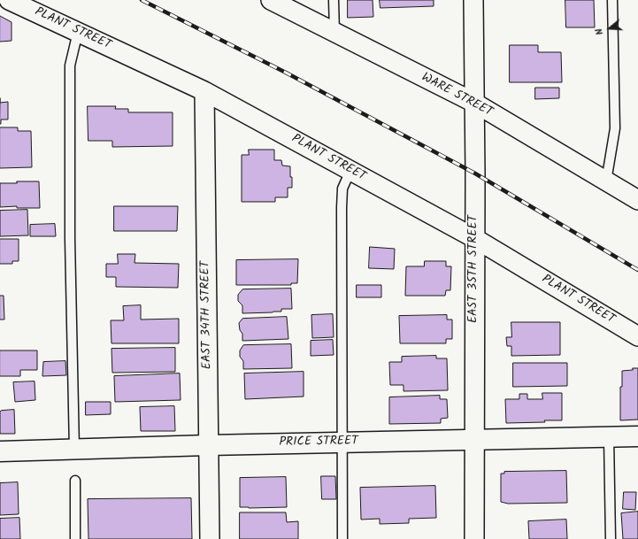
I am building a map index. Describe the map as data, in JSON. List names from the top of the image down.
{
  "streets": {
    "main road": ["PRICE STREET"],
    "street": [
      "PLANT STREET",
      "WARE STREET",
      "EAST 35TH STREET",
      "EAST 34TH STREET"
    ]
  },
  "crossings": [
    ["PLANT STREET", "EAST 35TH STREET"],
    ["PLANT STREET", "EAST 34TH STREET"],
    ["WARE STREET", "EAST 35TH STREET"],
    ["EAST 35TH STREET", "PRICE STREET"],
    ["EAST 34TH STREET", "PRICE STREET"]
  ],
  "north": "left"
}
